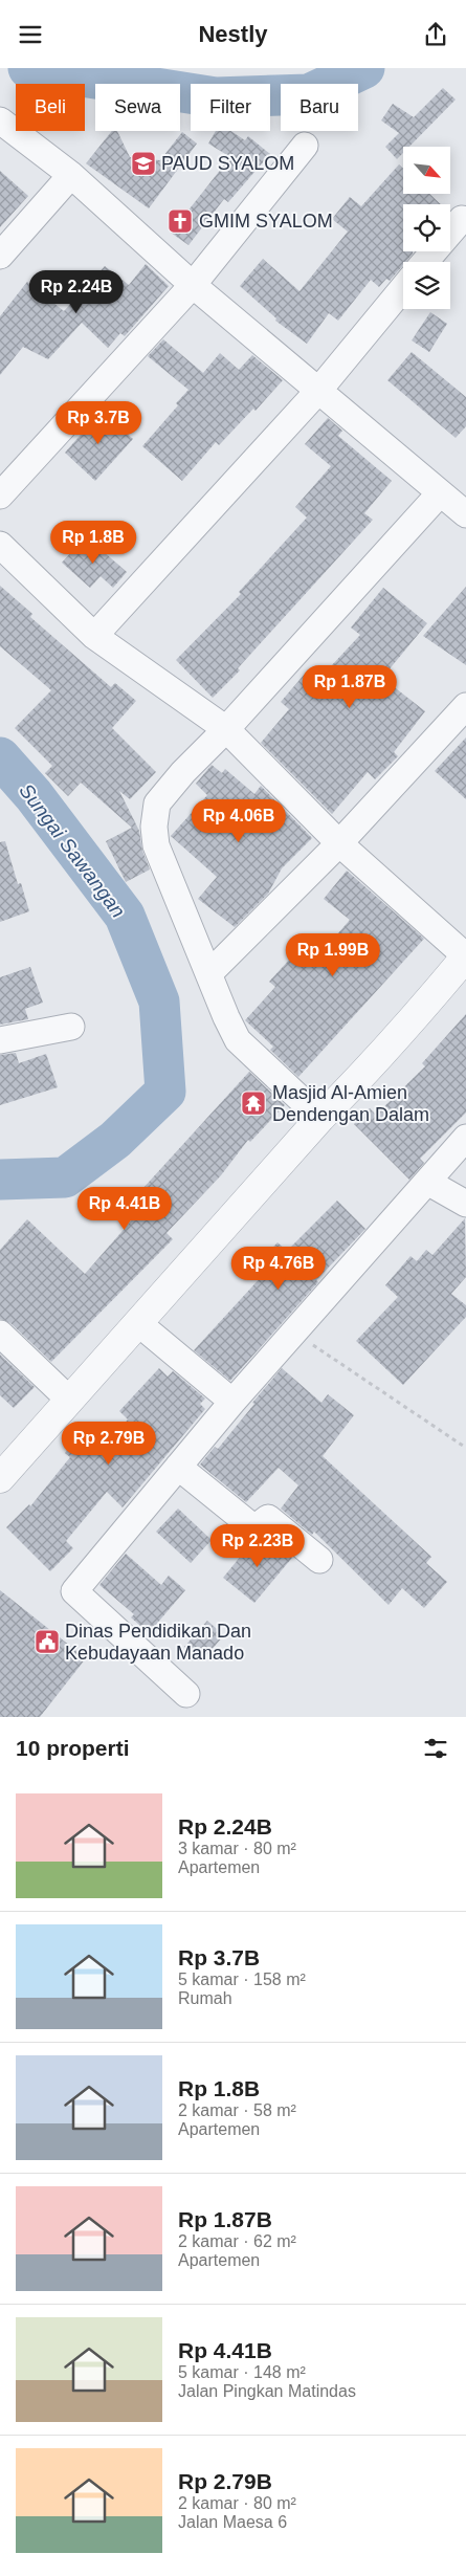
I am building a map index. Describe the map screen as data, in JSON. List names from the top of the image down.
{
  "water": ["Sungai Sawangan"],
  "places": {
    "school or university": ["PAUD SYALOM"],
    "church": ["GMIM SYALOM"],
    "temple": ["Masjid Al-Amien Dendengan Dalam"],
    "public building": ["Dinas Pendidikan Dan Kebudayaan Manado"]
  },
  "north": "bottom right",
  "page": {
    "header": "Nestly",
    "chip": [
      "Beli",
      "Sewa",
      "Filter",
      "Baru"
    ],
    "price": [
      "Rp 2.24B",
      "Rp 3.7B",
      "Rp 1.8B",
      "Rp 1.87B",
      "Rp 4.06B",
      "Rp 1.99B",
      "Rp 4.41B",
      "Rp 4.76B",
      "Rp 2.79B",
      "Rp 2.23B"
    ],
    "heading": "10 properti",
    "list": [
      {
        "name": "Rp 2.24B",
        "note": "3 kamar · 80 m² · Apartemen"
      },
      {
        "name": "Rp 3.7B",
        "note": "5 kamar · 158 m² · Rumah"
      },
      {
        "name": "Rp 1.8B",
        "note": "2 kamar · 58 m² · Apartemen"
      },
      {
        "name": "Rp 1.87B",
        "note": "2 kamar · 62 m² · Apartemen"
      },
      {
        "name": "Rp 4.41B",
        "note": "5 kamar · 148 m² · Jalan Pingkan Matindas"
      },
      {
        "name": "Rp 2.79B",
        "note": "2 kamar · 80 m² · Jalan Maesa 6"
      }
    ]
  }
}
